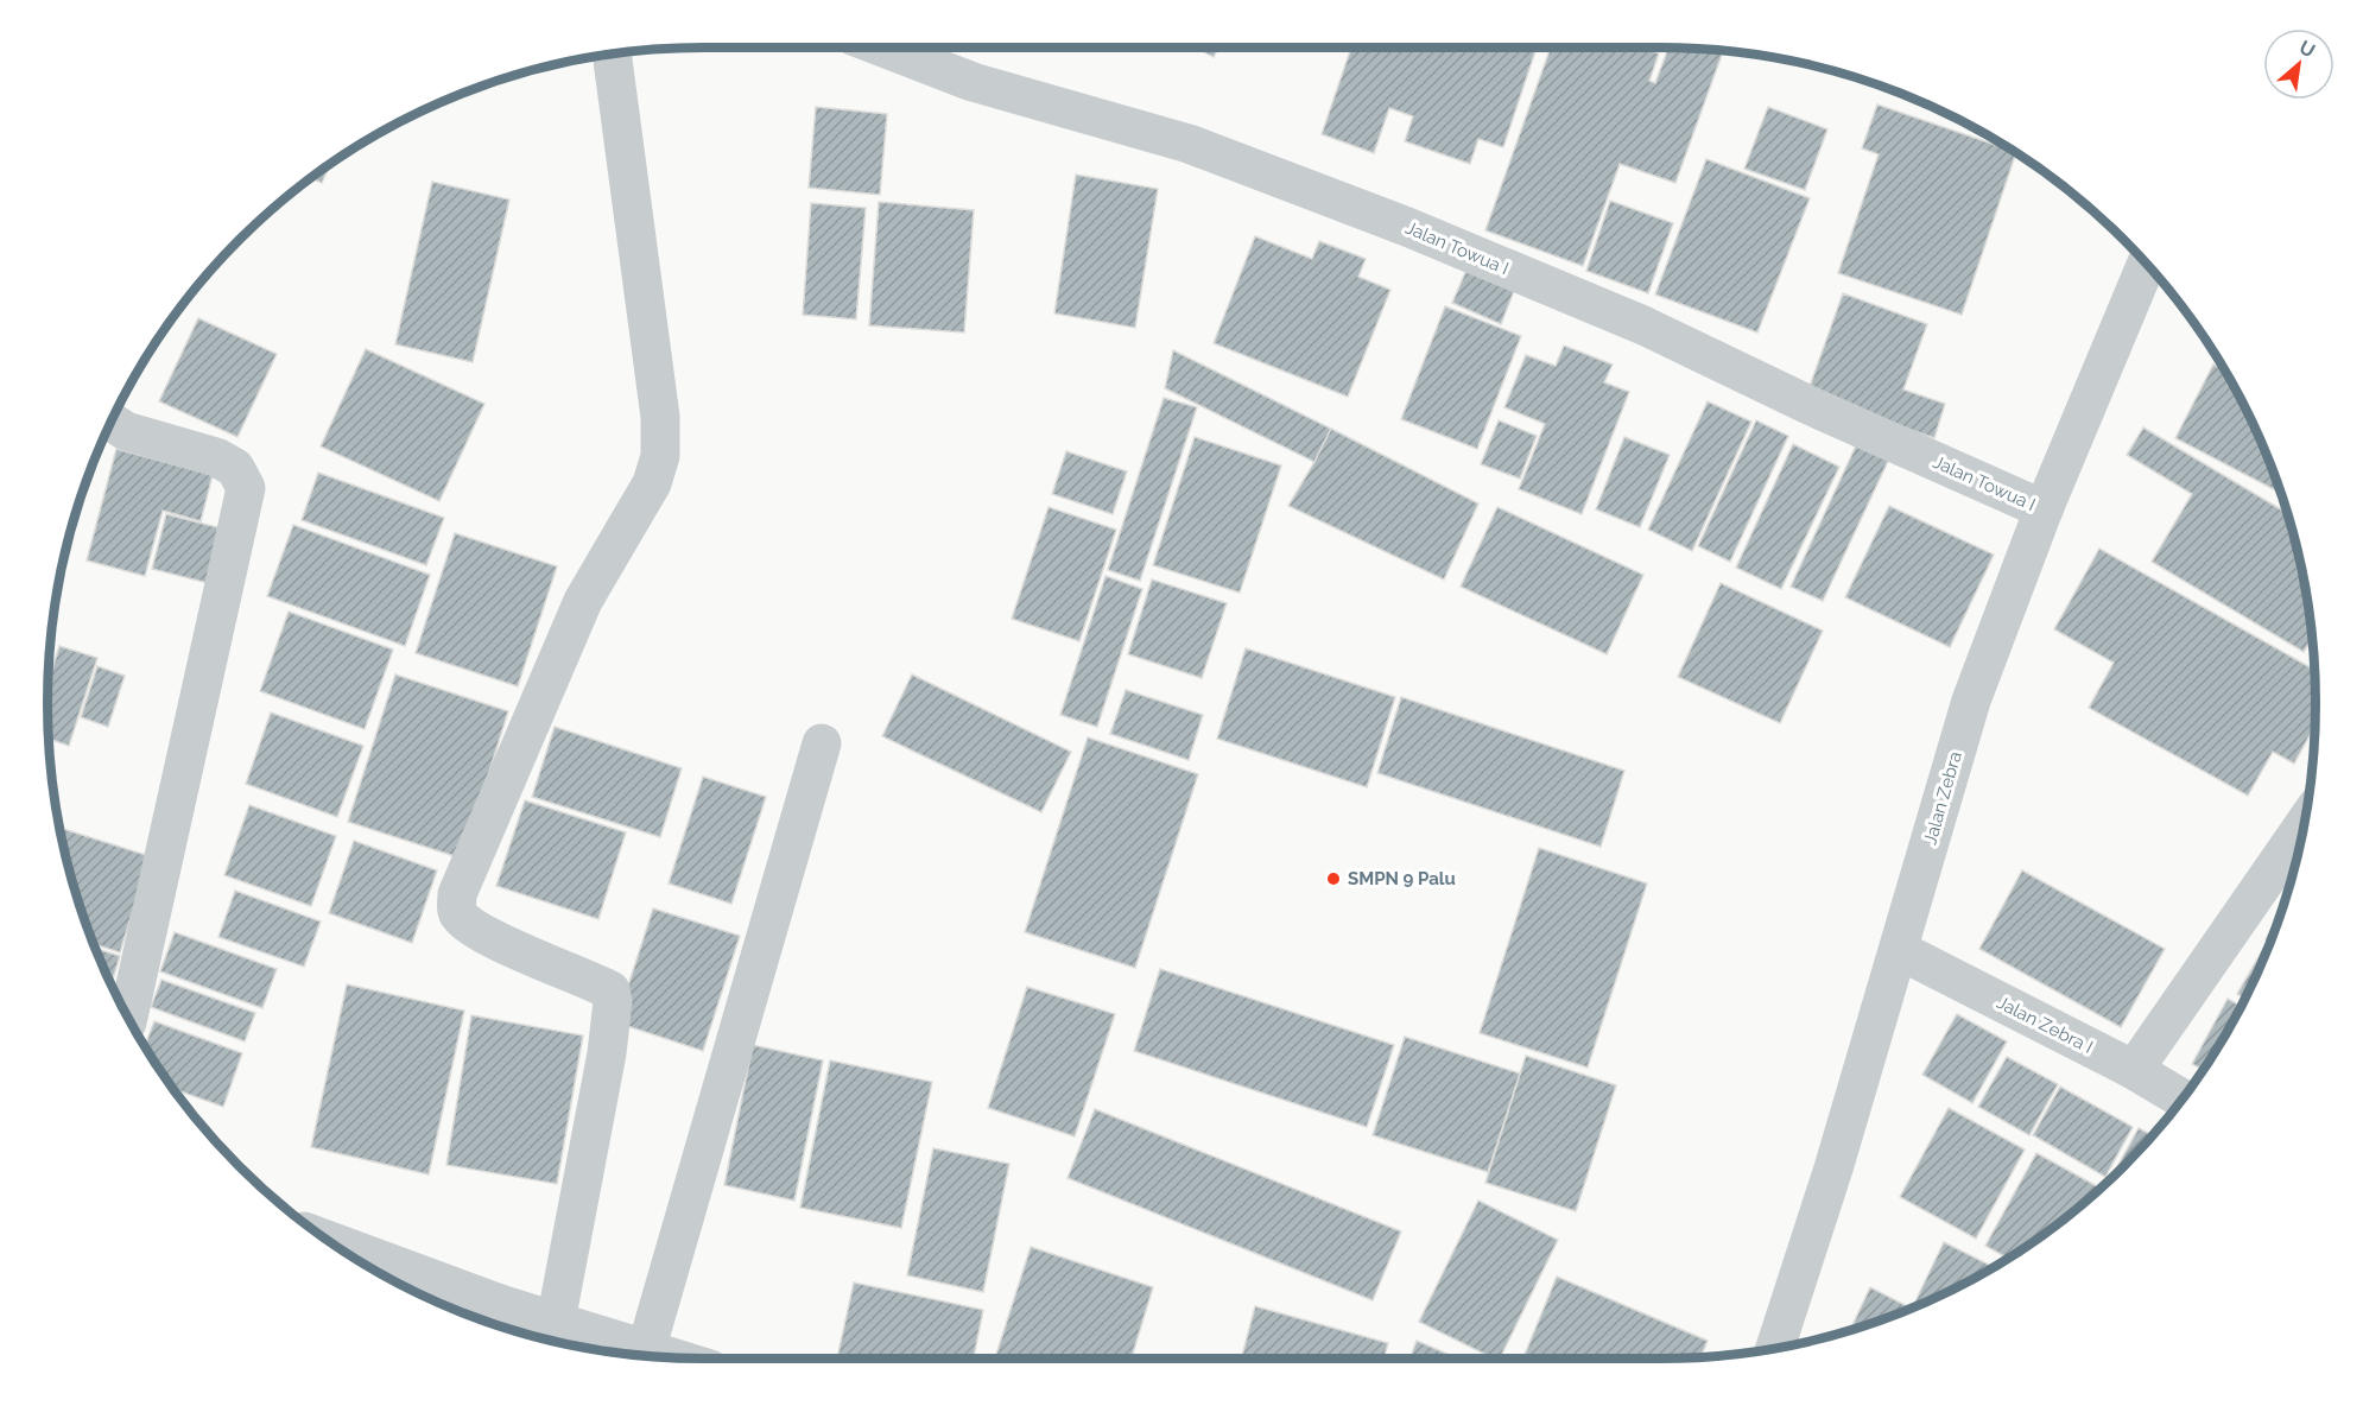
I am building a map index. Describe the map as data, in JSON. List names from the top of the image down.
{
  "streets": {
    "street": ["Jalan Towua I", "Jalan Zebra", "Jalan Zebra I"]
  },
  "crossings": [
    ["Jalan Towua I", "Jalan Zebra"],
    ["Jalan Zebra", "Jalan Zebra I"]
  ],
  "places": ["SMPN 9 Palu"],
  "north": "top right"
}
